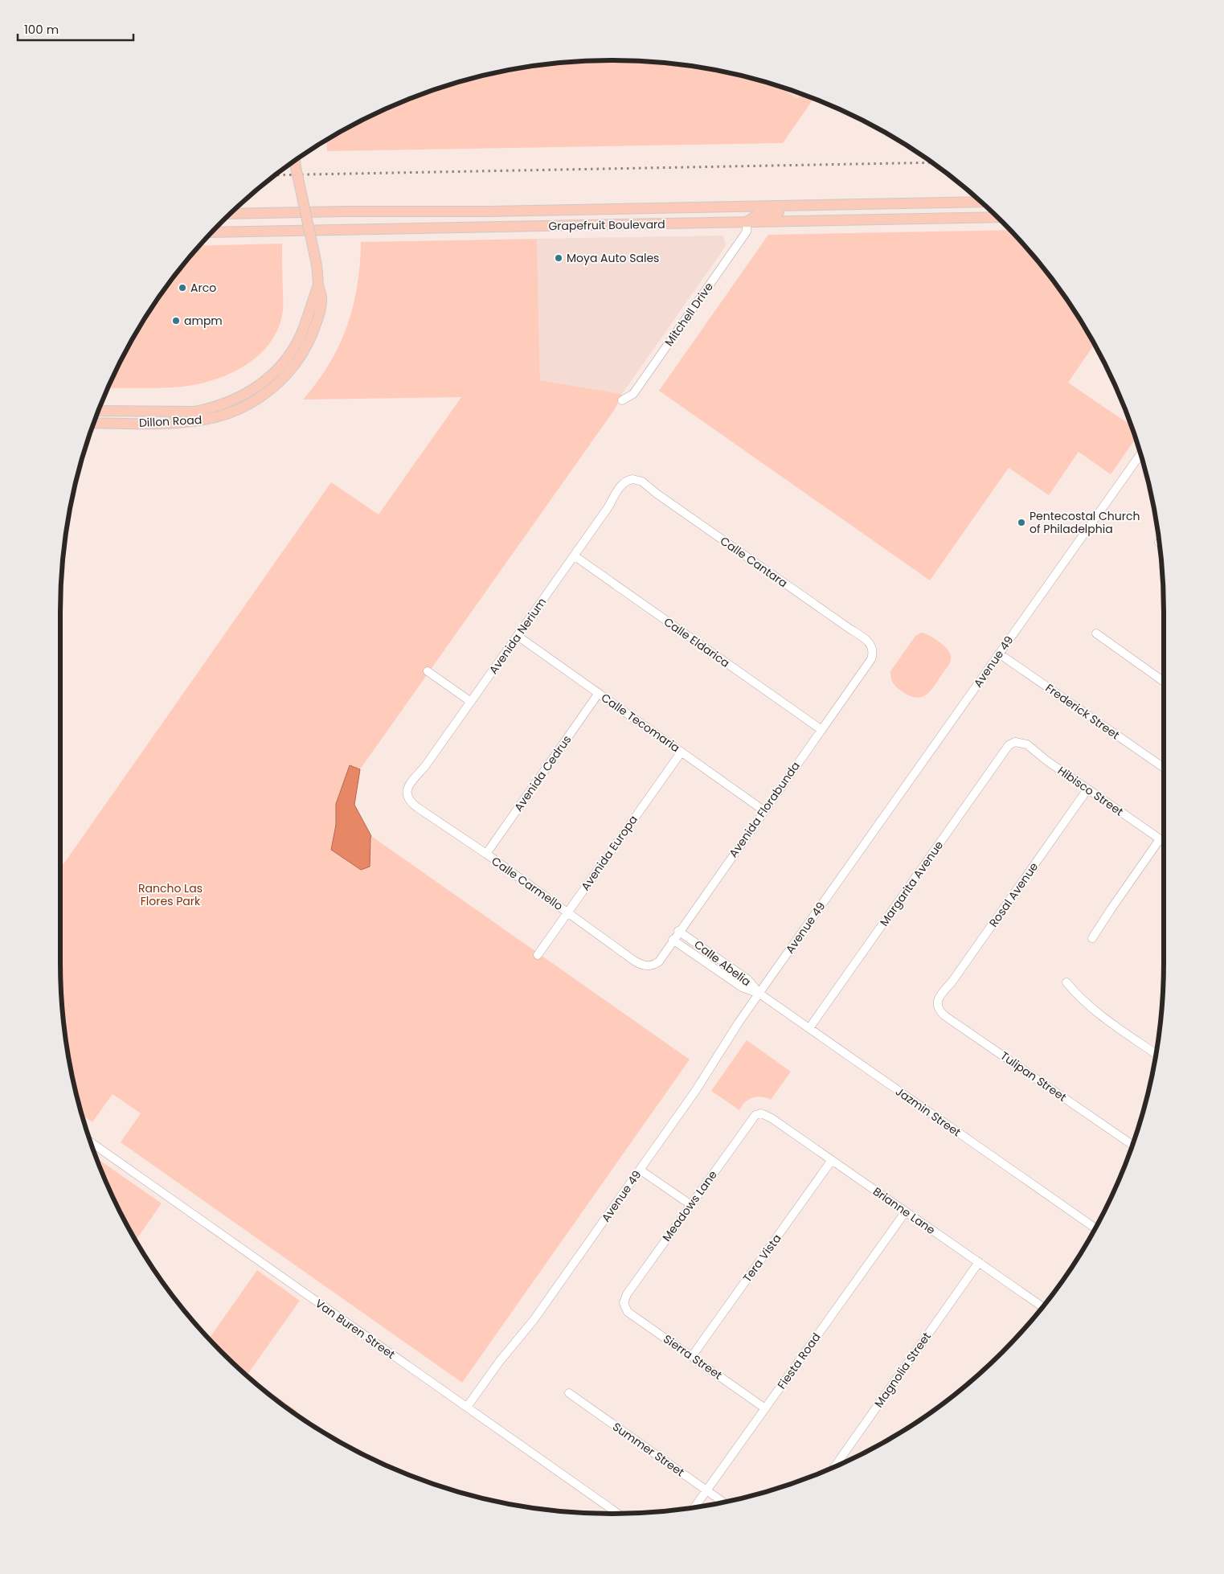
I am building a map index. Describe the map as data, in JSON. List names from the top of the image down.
{
  "streets": {
    "main road": ["Grapefruit Boulevard", "Dillon Road"],
    "street": [
      "Mitchell Drive",
      "Calle Cantara",
      "Avenida Nerium",
      "Calle Eldarica",
      "Avenue 49",
      "Frederick Street",
      "Calle Tecomaria",
      "Avenida Cedrus",
      "Hibisco Street",
      "Avenida Florabunda",
      "Avenida Europa",
      "Calle Carmello",
      "Margarita Avenue",
      "Rosal Avenue",
      "Calle Abelia",
      "Tulipan Street",
      "Jazmin Street",
      "Meadows Lane",
      "Brianne Lane",
      "Tera Vista",
      "Van Buren Street",
      "Sierra Street",
      "Fiesta Road",
      "Magnolia Street",
      "Summer Street"
    ]
  },
  "crossings": [
    ["Grapefruit Boulevard", "Mitchell Drive"],
    ["Calle Cantara", "Avenida Nerium"],
    ["Calle Cantara", "Avenida Florabunda"],
    ["Avenida Nerium", "Calle Eldarica"],
    ["Avenida Nerium", "Calle Tecomaria"],
    ["Avenida Nerium", "Calle Carmello"],
    ["Calle Eldarica", "Avenida Florabunda"],
    ["Avenue 49", "Frederick Street"],
    ["Avenue 49", "Calle Abelia"],
    ["Avenue 49", "Jazmin Street"],
    ["Avenue 49", "Van Buren Street"],
    ["Calle Tecomaria", "Avenida Cedrus"],
    ["Calle Tecomaria", "Avenida Florabunda"],
    ["Calle Tecomaria", "Avenida Europa"],
    ["Avenida Cedrus", "Calle Carmello"],
    ["Hibisco Street", "Margarita Avenue"],
    ["Hibisco Street", "Rosal Avenue"],
    ["Avenida Florabunda", "Calle Carmello"],
    ["Avenida Florabunda", "Calle Abelia"],
    ["Avenida Europa", "Calle Carmello"],
    ["Margarita Avenue", "Jazmin Street"],
    ["Rosal Avenue", "Tulipan Street"],
    ["Calle Abelia", "Jazmin Street"],
    ["Meadows Lane", "Brianne Lane"],
    ["Meadows Lane", "Sierra Street"],
    ["Brianne Lane", "Tera Vista"],
    ["Brianne Lane", "Fiesta Road"],
    ["Brianne Lane", "Magnolia Street"],
    ["Tera Vista", "Sierra Street"],
    ["Sierra Street", "Fiesta Road"],
    ["Fiesta Road", "Summer Street"]
  ],
  "parks": ["Rancho Las Flores Park"],
  "places": [
    "Moya Auto Sales",
    "Arco",
    "ampm",
    "Pentecostal Church of Philadelphia"
  ],
  "scale_bar": "100 m"
}
